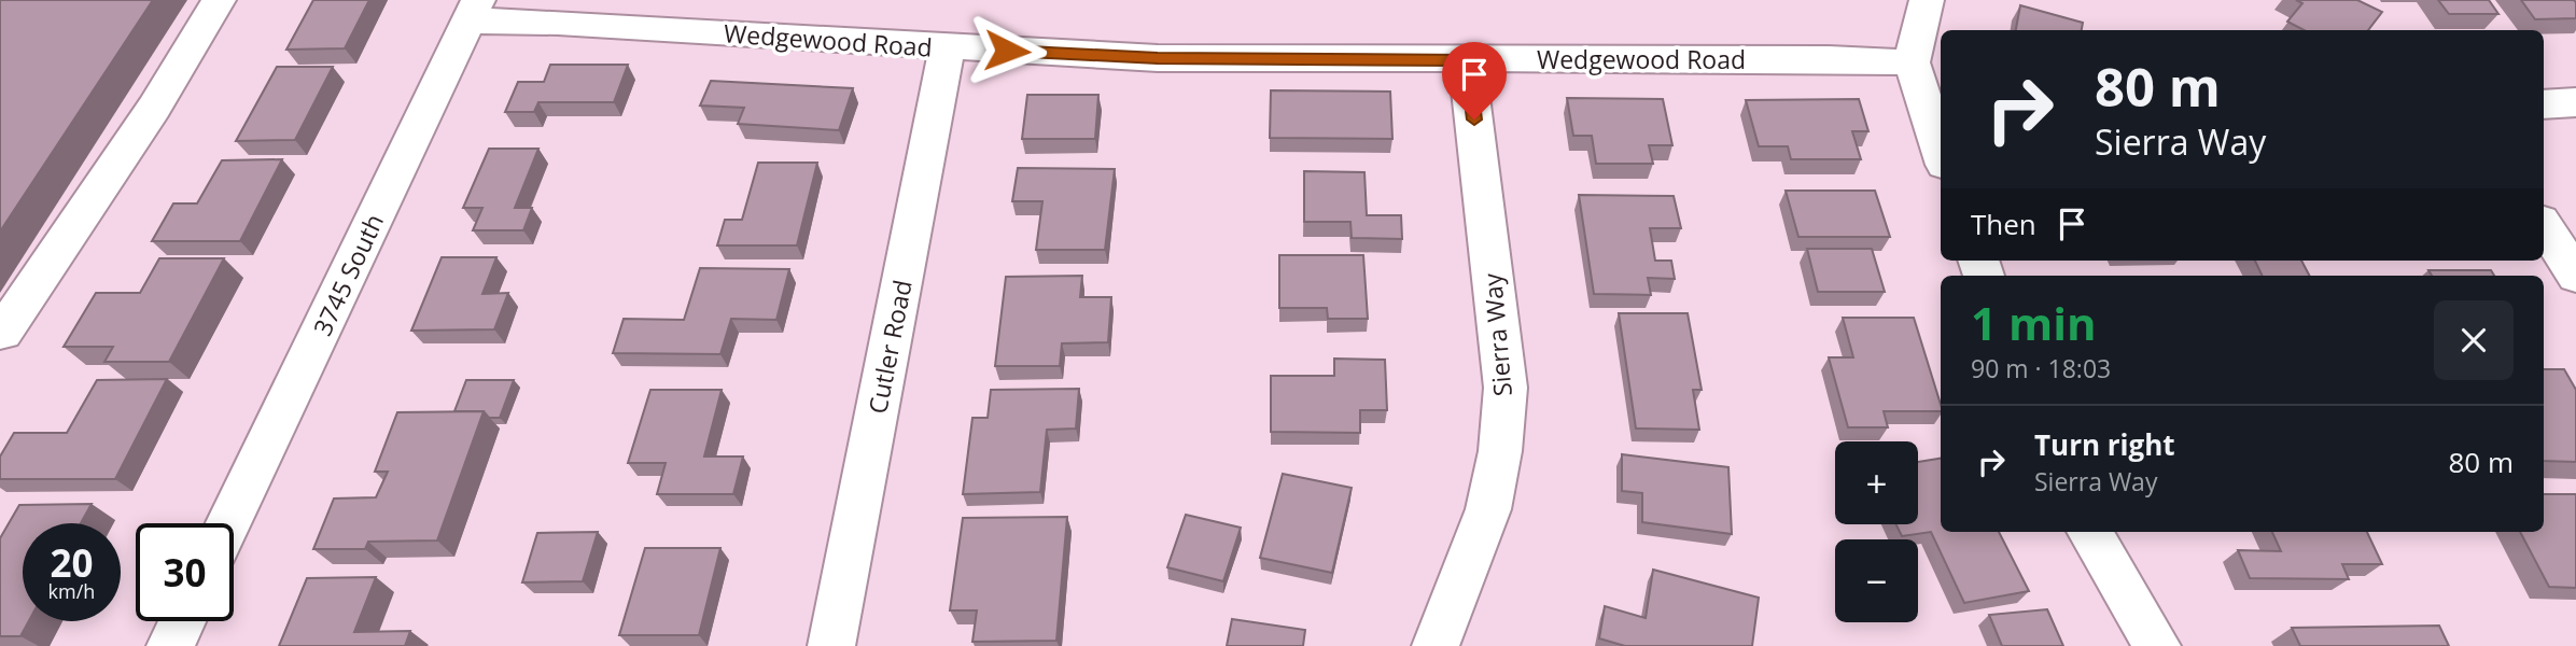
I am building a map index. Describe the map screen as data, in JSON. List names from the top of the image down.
{
  "streets": {
    "street": [
      "Wedgewood Road",
      "3745 South",
      "Sierra Way",
      "Cutler Road"
    ]
  },
  "crossings": [
    ["Wedgewood Road", "3745 South"],
    ["Wedgewood Road", "Sierra Way"],
    ["Wedgewood Road", "Cutler Road"]
  ],
  "page": {
    "turn": ["80 m", "Sierra Way"],
    "then": "Then",
    "heading": ["1 min", "90 m · 18:03"],
    "list": [
      {
        "name": "Turn right",
        "note": "Sierra Way",
        "value": "80 m"
      }
    ],
    "map_buttons": ["+", "−"],
    "speed": "20 km/h",
    "limit": "30"
  }
}
